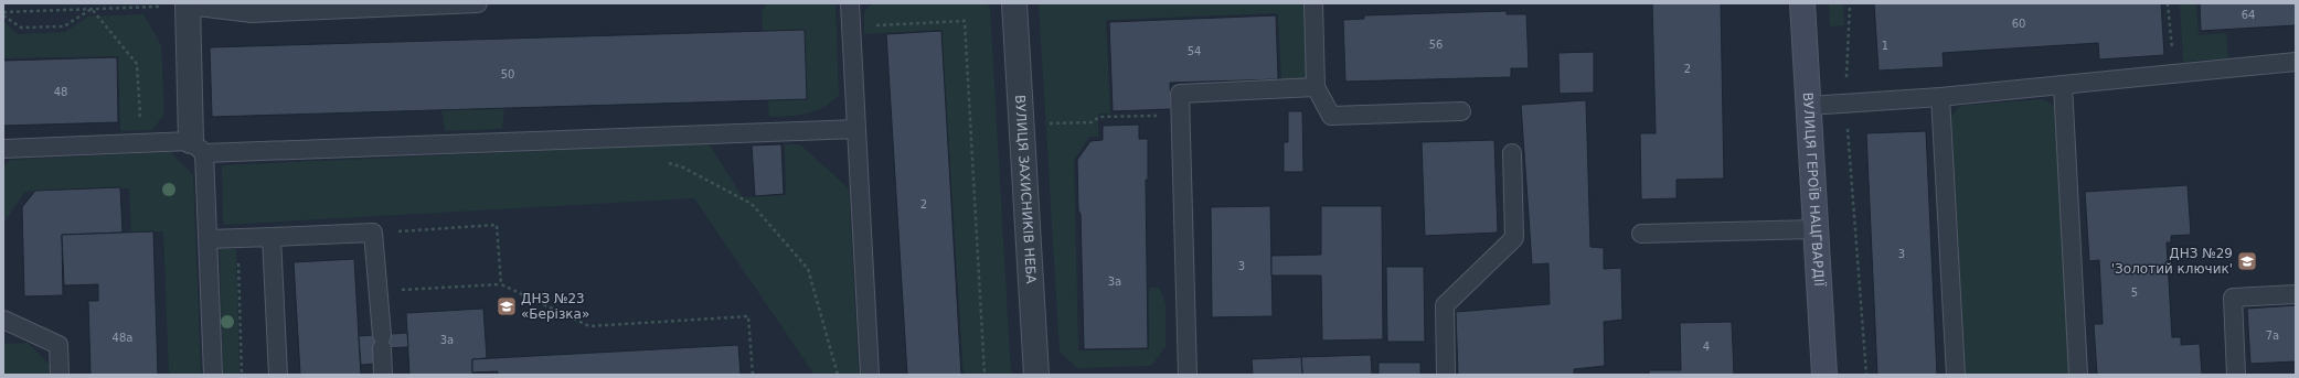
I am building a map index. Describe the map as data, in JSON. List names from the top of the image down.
{
  "streets": {
    "street": ["ВУЛИЦЯ ЗАХИСНИКІВ НЕБА", "ВУЛИЦЯ ГЕРОЇВ НАЦГВАРДІЇ"]
  },
  "places": {
    "school or university": ["ДНЗ №29 'Золотий ключик'", "ДНЗ №23 «Берізка»"]
  },
  "house_numbers": [
    "64",
    "60",
    "56",
    "1",
    "54",
    "2",
    "50",
    "48",
    "2",
    "3",
    "3",
    "3а",
    "5",
    "7а",
    "48а",
    "3а",
    "4"
  ]
}
